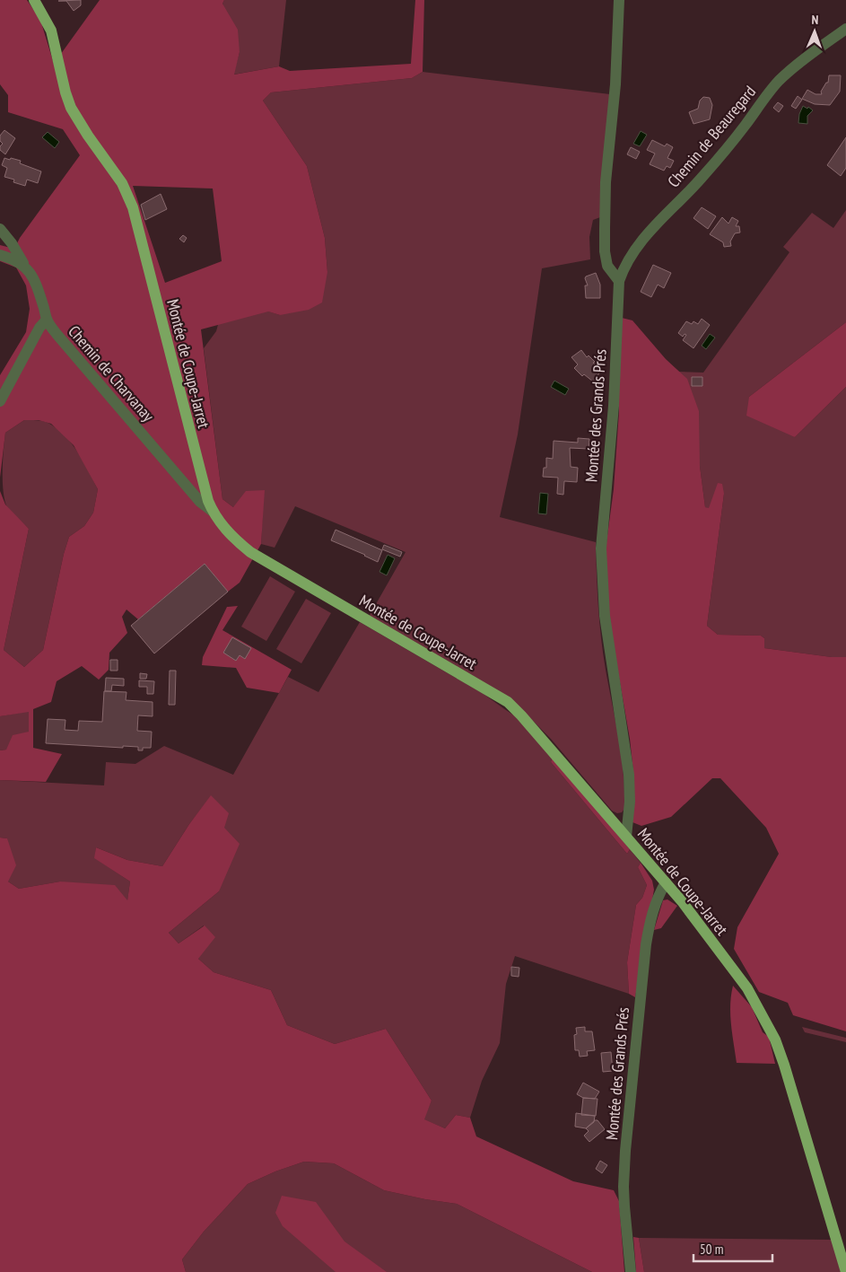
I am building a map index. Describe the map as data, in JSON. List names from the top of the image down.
{
  "streets": {
    "main road": ["Montée de Coupe-Jarret"],
    "street": ["Chemin de Beauregard", "Chemin de Charvanay", "Montée des Grands Prés"]
  },
  "crossings": [
    ["Chemin de Beauregard", "Montée des Grands Prés"],
    ["Montée de Coupe-Jarret", "Chemin de Charvanay"],
    ["Montée de Coupe-Jarret", "Montée des Grands Prés"]
  ],
  "scale_bar": "50 m",
  "north": "top"
}
